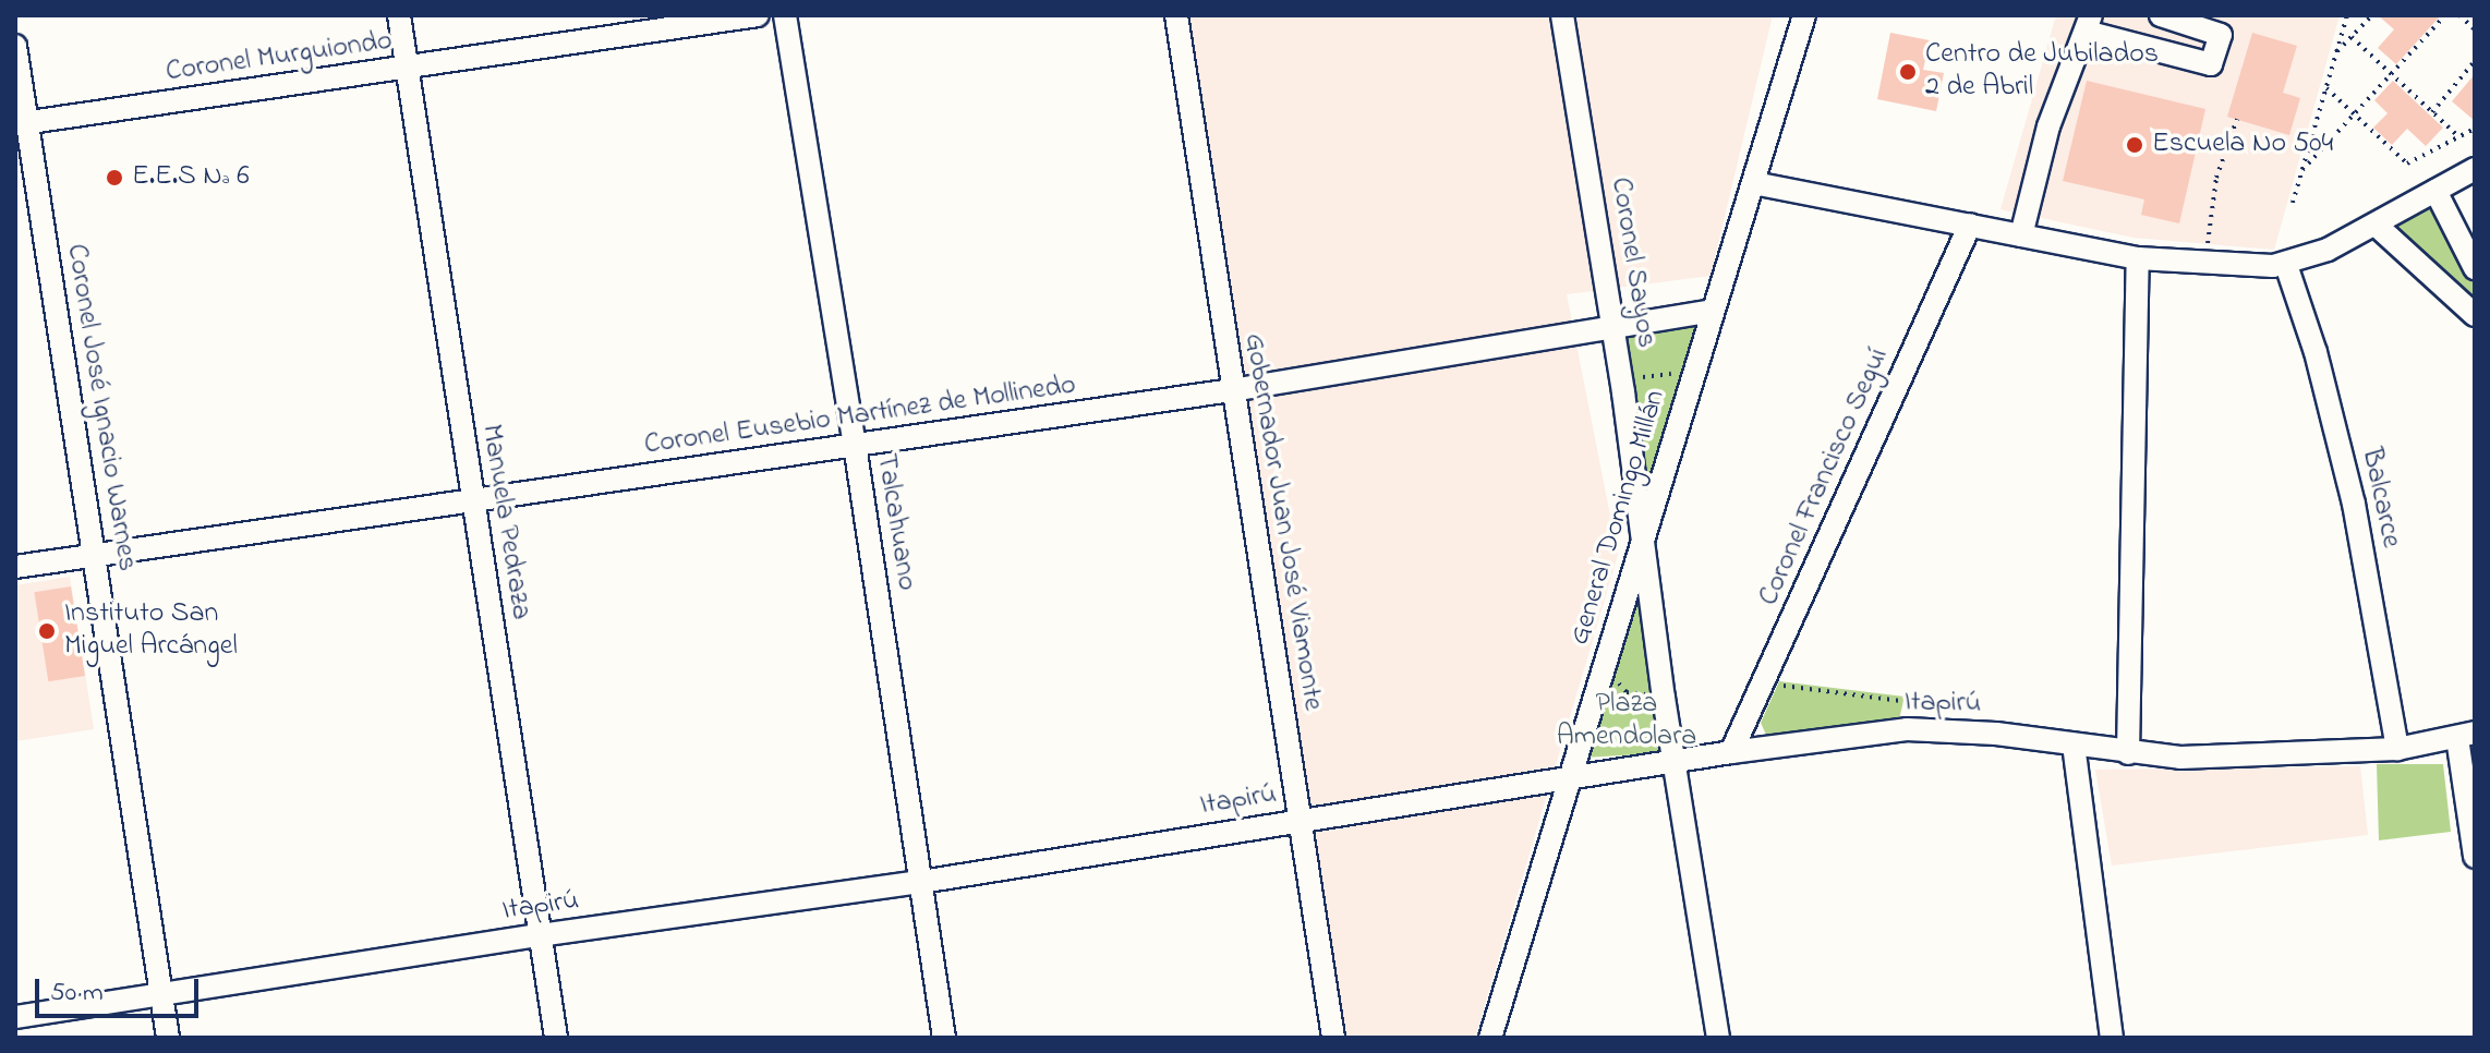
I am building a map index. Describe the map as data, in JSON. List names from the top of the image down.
{
  "streets": {
    "street": [
      "Coronel Murguiondo",
      "Coronel Sayos",
      "Coronel José Ignacio Warnes",
      "Coronel Eusebio Martínez de Mollinedo",
      "Coronel Francisco Seguí",
      "Balcarce",
      "General Domingo Millán",
      "Manuela Pedraza",
      "Talcahuano",
      "Gobernador Juan José Viamonte",
      "Itapirú"
    ]
  },
  "crossings": [
    ["Coronel Murguiondo", "Coronel José Ignacio Warnes"],
    ["Coronel Murguiondo", "Manuela Pedraza"],
    ["Coronel Sayos", "Coronel Eusebio Martínez de Mollinedo"],
    ["Coronel Sayos", "General Domingo Millán"],
    ["Coronel Sayos", "Itapirú"],
    ["Coronel José Ignacio Warnes", "Coronel Eusebio Martínez de Mollinedo"],
    ["Coronel José Ignacio Warnes", "Itapirú"],
    ["Coronel Eusebio Martínez de Mollinedo", "General Domingo Millán"],
    ["Coronel Eusebio Martínez de Mollinedo", "Manuela Pedraza"],
    ["Coronel Eusebio Martínez de Mollinedo", "Talcahuano"],
    ["Coronel Eusebio Martínez de Mollinedo", "Gobernador Juan José Viamonte"],
    ["Coronel Francisco Seguí", "Itapirú"],
    ["Balcarce", "Itapirú"],
    ["General Domingo Millán", "Itapirú"],
    ["Manuela Pedraza", "Itapirú"],
    ["Talcahuano", "Itapirú"],
    ["Gobernador Juan José Viamonte", "Itapirú"]
  ],
  "parks": ["Plaza Amendolara"],
  "places": [
    "Centro de Jubilados 2 de Abril",
    "Escuela No 504",
    "E.E.S Nª 6",
    "Instituto San Miguel Arcángel"
  ],
  "scale_bar": "50 m"
}
